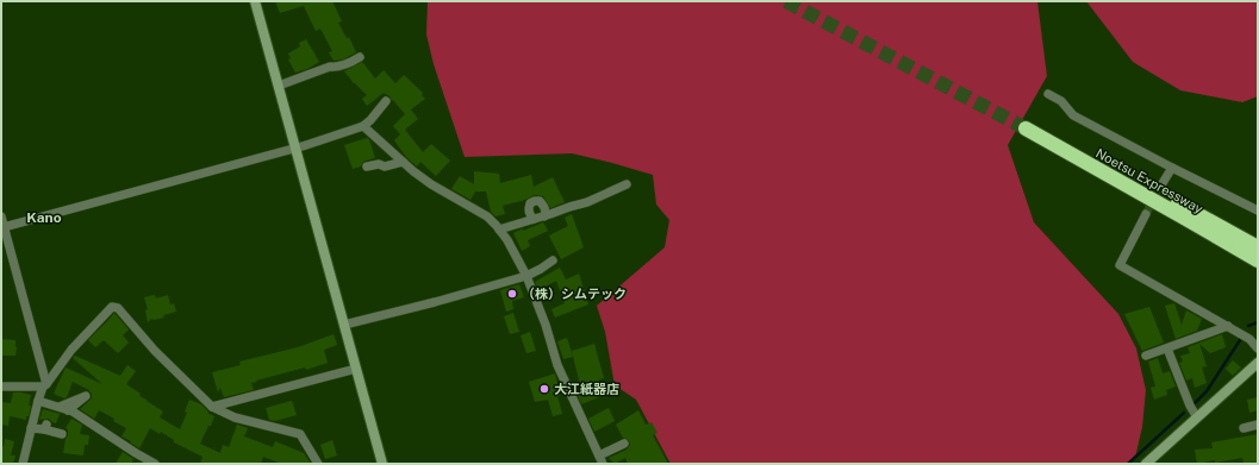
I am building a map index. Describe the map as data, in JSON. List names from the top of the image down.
{
  "streets": {
    "highway": ["Noetsu Expressway"]
  },
  "districts": ["Kano"],
  "places": ["（株）シムテック", "大江紙器店"]
}
